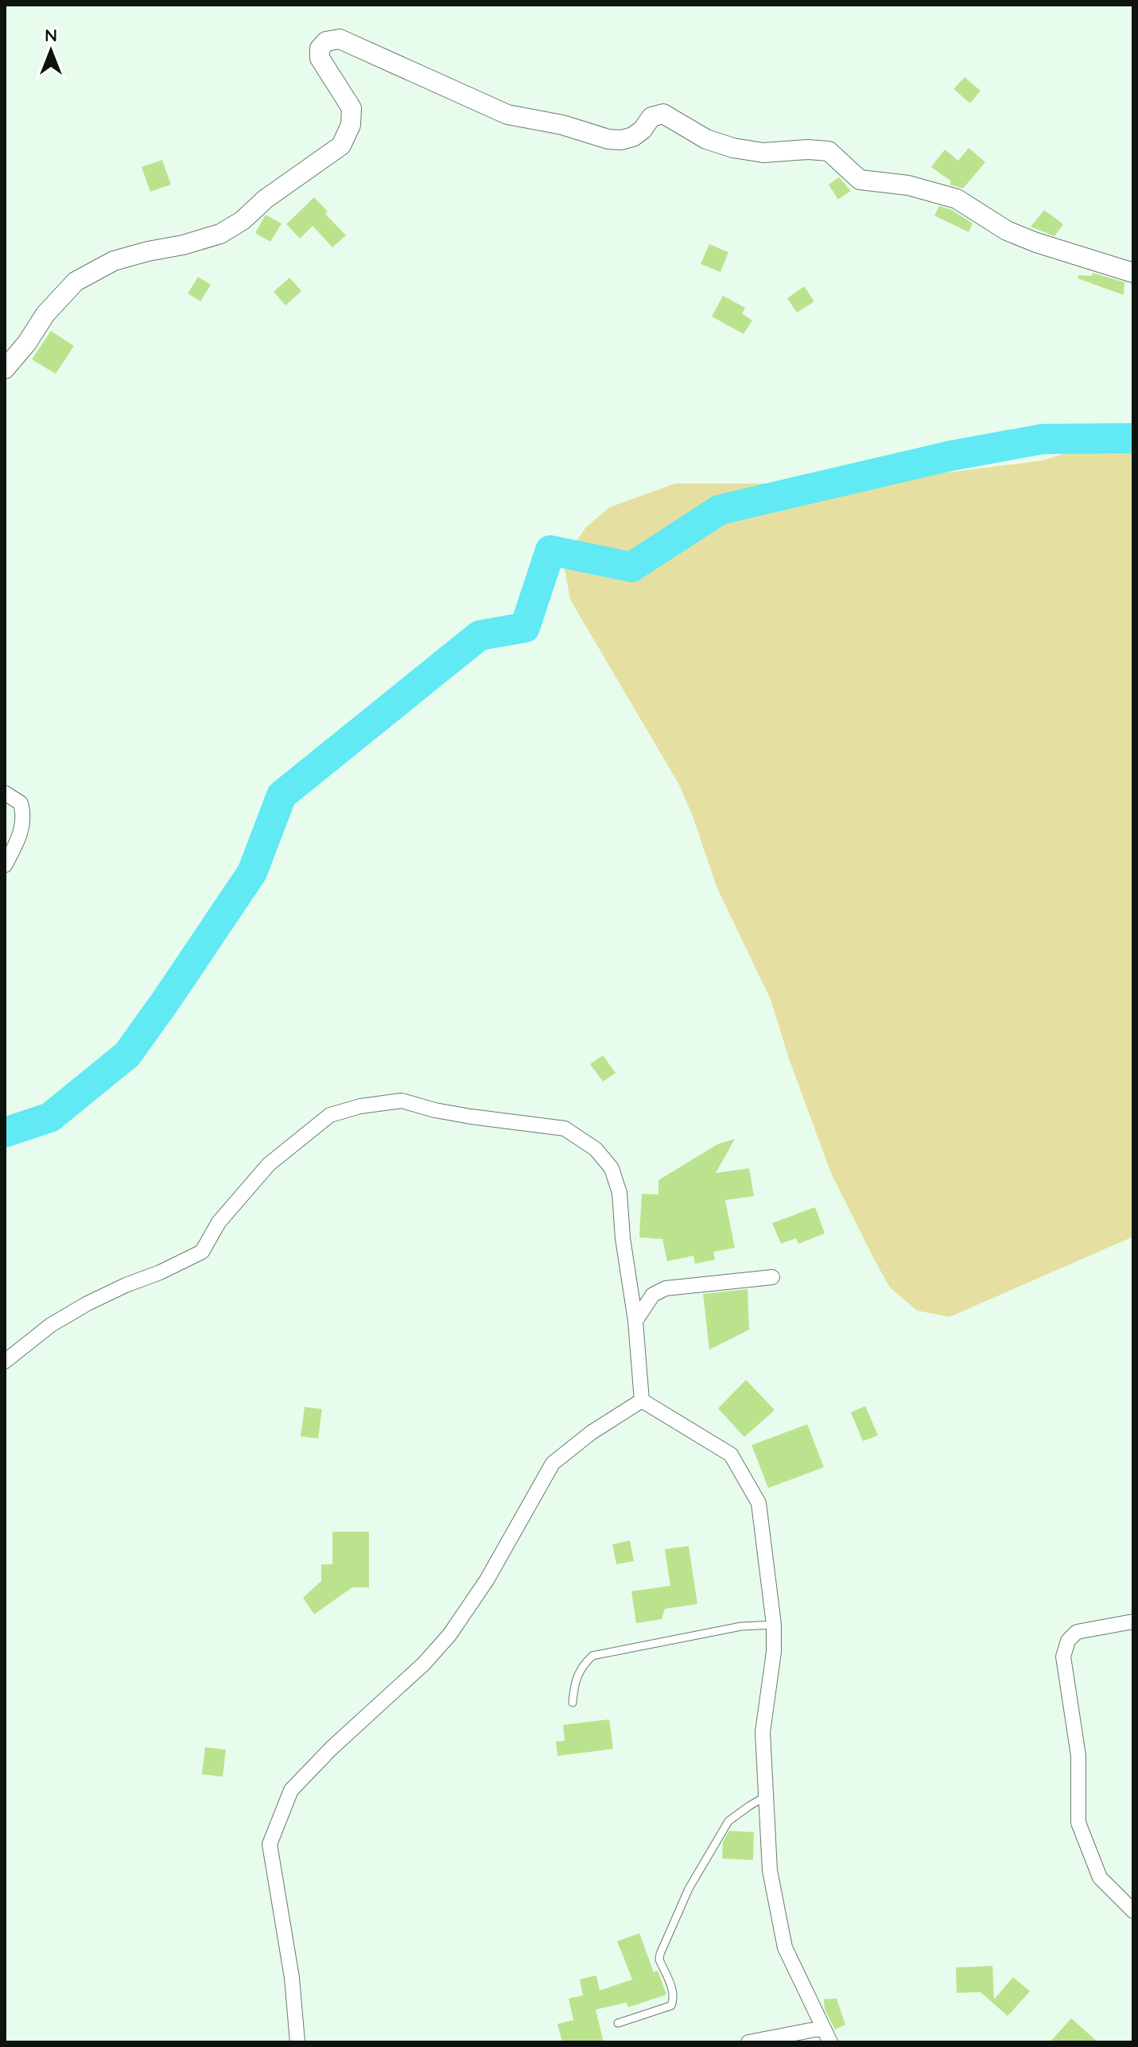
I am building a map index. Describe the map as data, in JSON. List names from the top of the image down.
{
  "north": "top"
}
